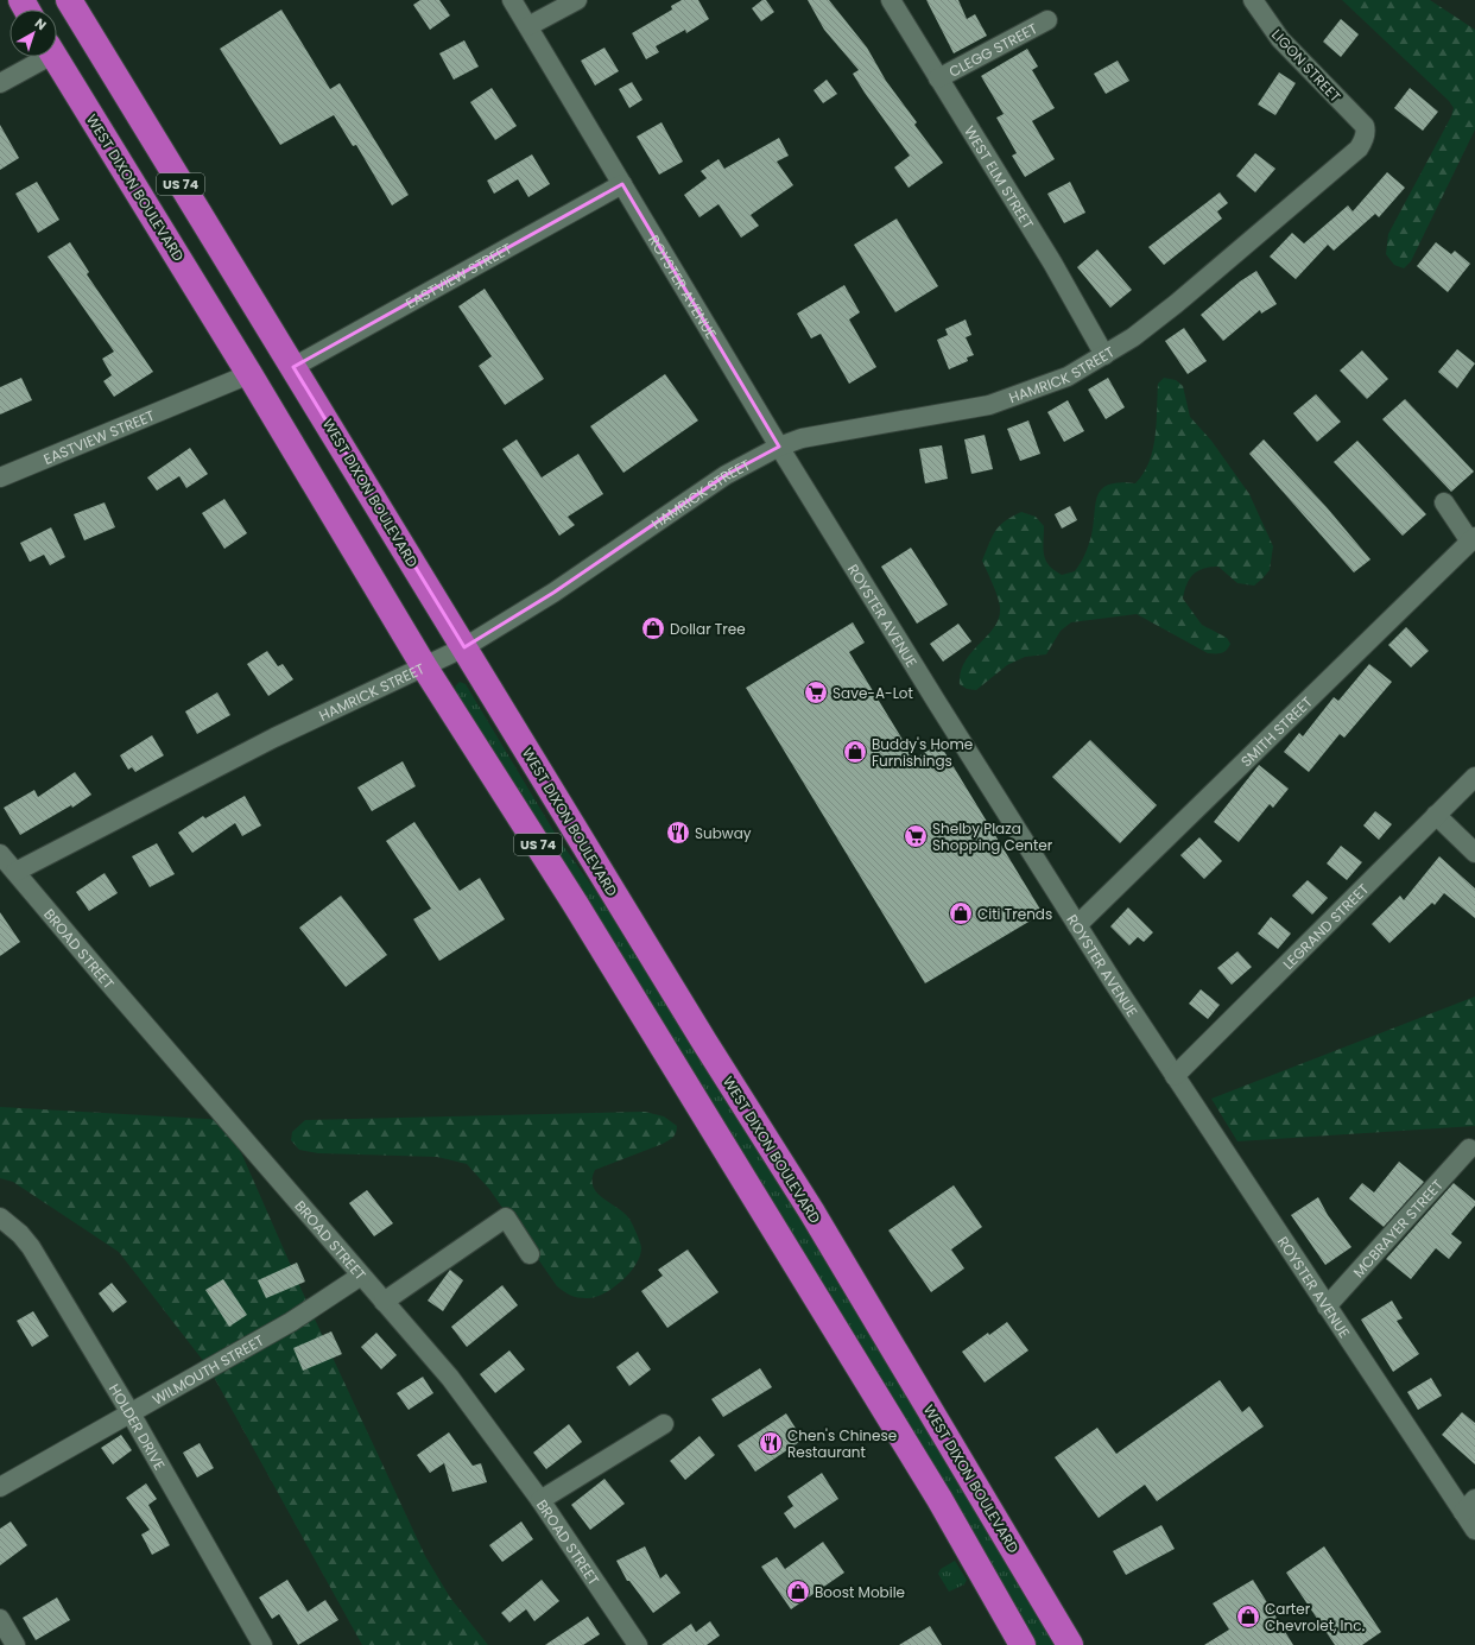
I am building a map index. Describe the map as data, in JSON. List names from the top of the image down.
{
  "streets": {
    "highway": ["US 74", "WEST DIXON BOULEVARD"],
    "street": [
      "CLEGG STREET",
      "LIGON STREET",
      "WEST ELM STREET",
      "EASTVIEW STREET",
      "ROYSTER AVENUE",
      "HAMRICK STREET",
      "SMITH STREET",
      "LEGRAND STREET",
      "BROAD STREET",
      "MCBRAYER STREET",
      "WILMOUTH STREET",
      "HOLDER DRIVE"
    ]
  },
  "crossings": [
    ["CLEGG STREET", "WEST ELM STREET"],
    ["LIGON STREET", "HAMRICK STREET"],
    ["WEST ELM STREET", "HAMRICK STREET"],
    ["WEST DIXON BOULEVARD", "EASTVIEW STREET"],
    ["WEST DIXON BOULEVARD", "HAMRICK STREET"],
    ["EASTVIEW STREET", "ROYSTER AVENUE"],
    ["ROYSTER AVENUE", "HAMRICK STREET"],
    ["ROYSTER AVENUE", "SMITH STREET"],
    ["ROYSTER AVENUE", "LEGRAND STREET"],
    ["ROYSTER AVENUE", "MCBRAYER STREET"],
    ["HAMRICK STREET", "BROAD STREET"],
    ["BROAD STREET", "WILMOUTH STREET"],
    ["WILMOUTH STREET", "HOLDER DRIVE"]
  ],
  "places": {
    "shop": [
      "Dollar Tree",
      "Buddy's Home Furnishings",
      "Citi Trends",
      "Boost Mobile",
      "Carter Chevrolet, Inc."
    ],
    "supermarket": ["Save-A-Lot", "Shelby Plaza Shopping Center"],
    "restaurant": ["Subway", "Chen's Chinese Restaurant"]
  },
  "north": "top right"
}
